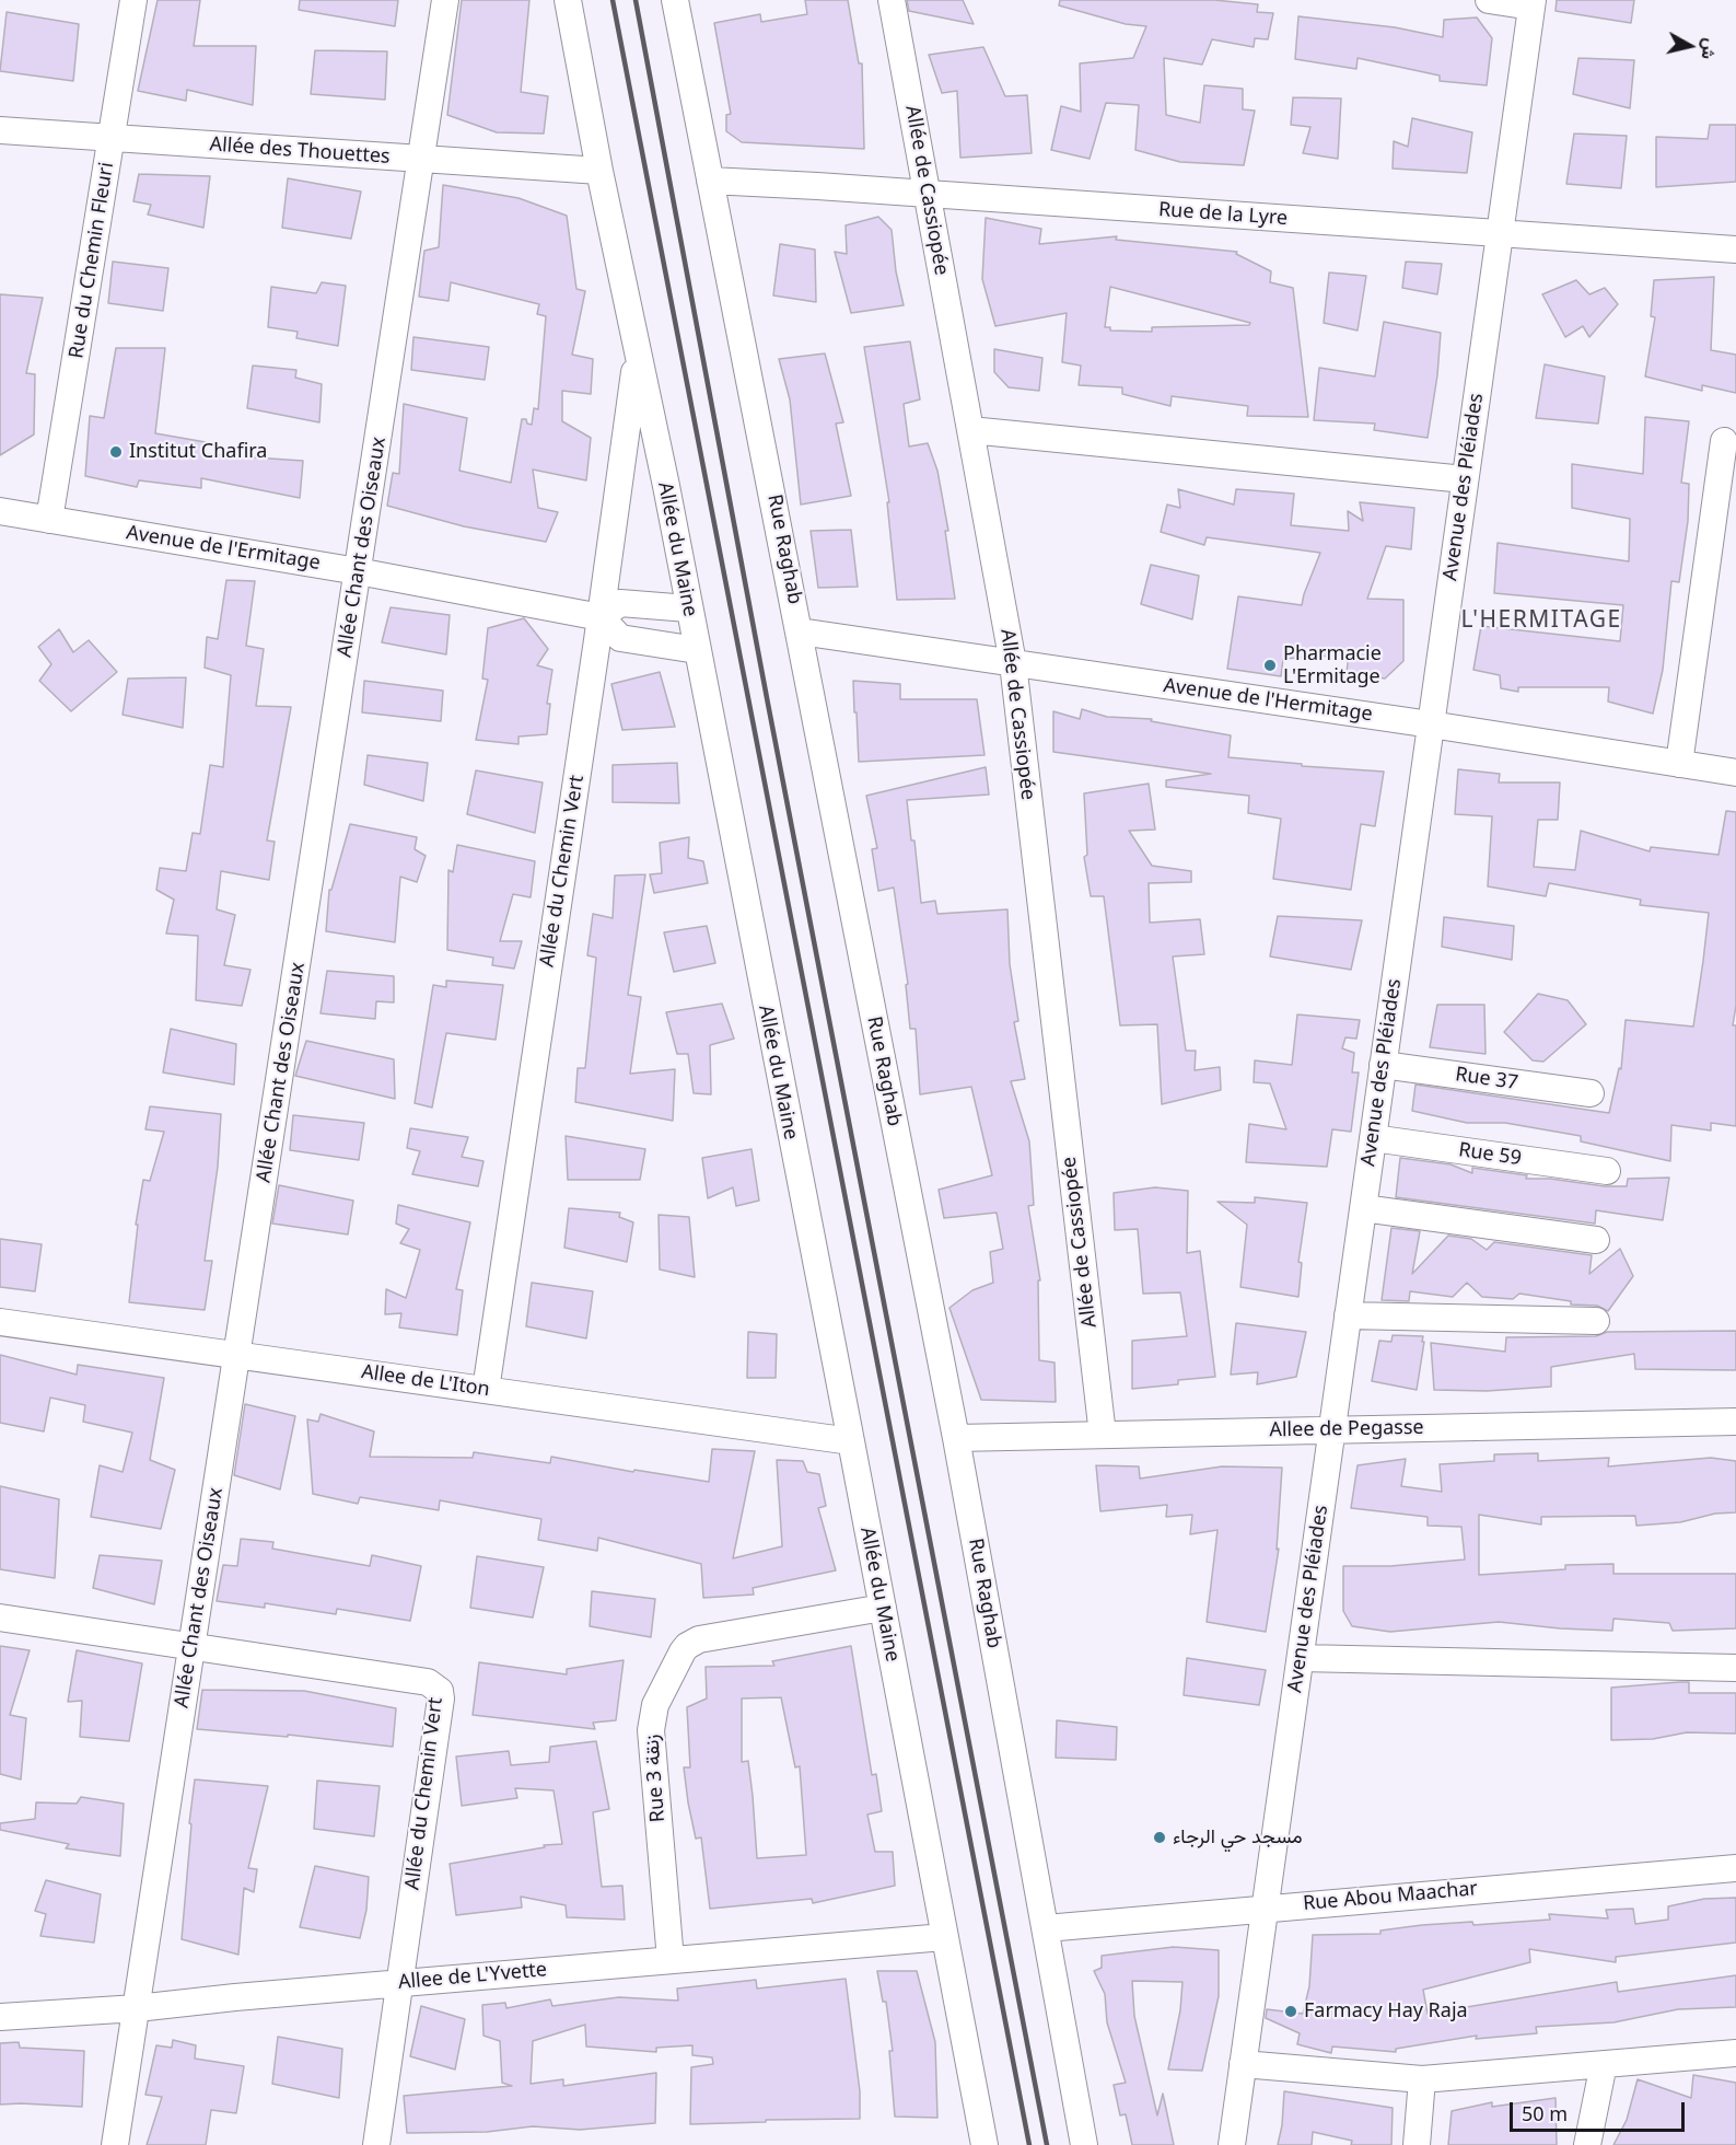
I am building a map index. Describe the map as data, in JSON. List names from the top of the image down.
{
  "streets": {
    "street": [
      "Allée des Thouettes",
      "Allée de Cassiopée",
      "Rue de la Lyre",
      "Rue du Chemin Fleuri",
      "Avenue des Pléiades",
      "Allée Chant des Oiseaux",
      "Avenue de l'Ermitage",
      "Allée du Maine",
      "Rue Raghab",
      "Avenue de l'Hermitage",
      "Allée du Chemin Vert",
      "Rue 37",
      "Rue 59",
      "Allee de L'Iton",
      "Allee de Pegasse",
      "Rue 3 زنقة",
      "Rue Abou Maachar",
      "Allee de L'Yvette"
    ]
  },
  "crossings": [
    ["Allée des Thouettes", "Rue du Chemin Fleuri"],
    ["Allée des Thouettes", "Allée Chant des Oiseaux"],
    ["Allée des Thouettes", "Allée du Maine"],
    ["Allée de Cassiopée", "Rue de la Lyre"],
    ["Allée de Cassiopée", "Avenue de l'Hermitage"],
    ["Allée de Cassiopée", "Allee de Pegasse"],
    ["Rue de la Lyre", "Avenue des Pléiades"],
    ["Rue de la Lyre", "Rue Raghab"],
    ["Rue du Chemin Fleuri", "Avenue de l'Ermitage"],
    ["Avenue des Pléiades", "Avenue de l'Hermitage"],
    ["Avenue des Pléiades", "Rue 37"],
    ["Avenue des Pléiades", "Rue 59"],
    ["Avenue des Pléiades", "Allee de Pegasse"],
    ["Avenue des Pléiades", "Rue Abou Maachar"],
    ["Allée Chant des Oiseaux", "Avenue de l'Ermitage"],
    ["Allée Chant des Oiseaux", "Allée du Chemin Vert"],
    ["Allée Chant des Oiseaux", "Allee de L'Iton"],
    ["Allée Chant des Oiseaux", "Allee de L'Yvette"],
    ["Avenue de l'Ermitage", "Allée du Chemin Vert"],
    ["Allée du Maine", "Allée du Chemin Vert"],
    ["Allée du Maine", "Allee de L'Iton"],
    ["Allée du Maine", "Rue 3 زنقة"],
    ["Allée du Maine", "Allee de L'Yvette"],
    ["Rue Raghab", "Avenue de l'Hermitage"],
    ["Rue Raghab", "Allee de Pegasse"],
    ["Rue Raghab", "Rue Abou Maachar"],
    ["Allée du Chemin Vert", "Allee de L'Iton"],
    ["Allée du Chemin Vert", "Allee de L'Yvette"],
    ["Rue 3 زنقة", "Allee de L'Yvette"]
  ],
  "districts": ["L'HERMITAGE"],
  "places": [
    "Institut Chafira",
    "Pharmacie L'Ermitage",
    "مسجد حي الرجاء",
    "Farmacy Hay Raja"
  ],
  "scale_bar": "50 m",
  "north": "right"
}
